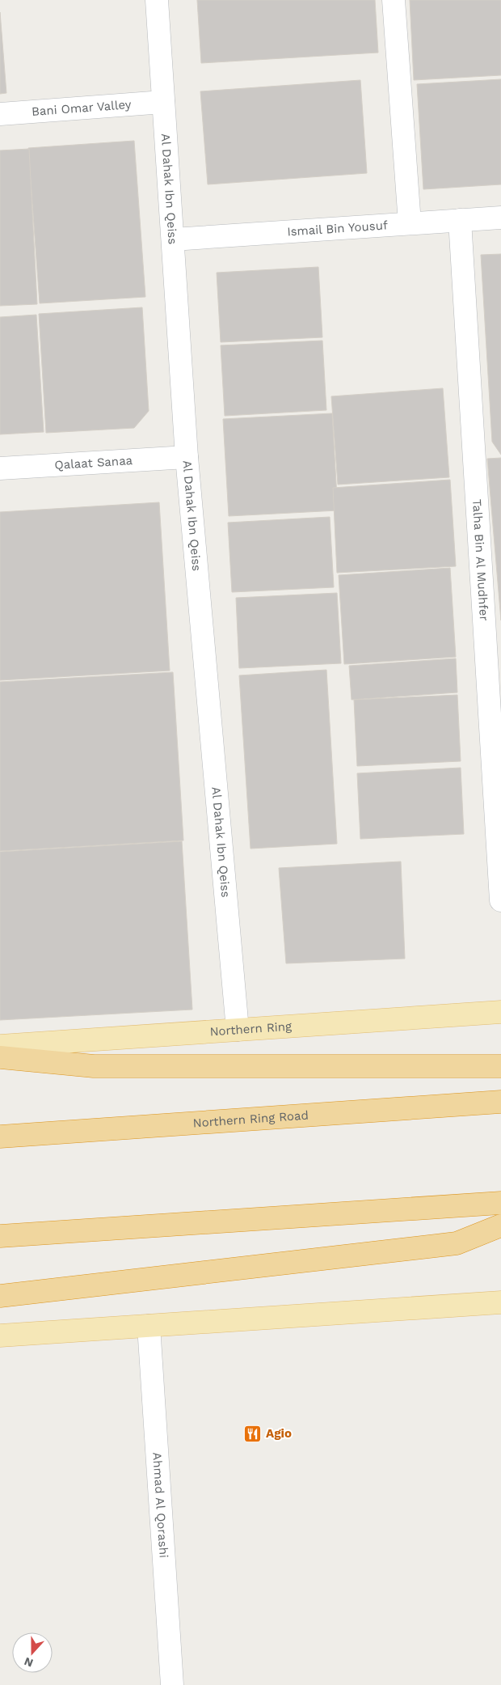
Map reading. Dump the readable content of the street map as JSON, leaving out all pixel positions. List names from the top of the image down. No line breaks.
{"streets":{"highway":["Northern Ring Road"],"main road":["Northern Ring"],"street":["Bani Omar Valley","Al Dahak Ibn Qeiss","Ismail Bin Yousuf","Qalaat Sanaa","Talha Bin Al Mudhfer","Ahmad Al Qorashi"]},"crossings":[["Bani Omar Valley","Al Dahak Ibn Qeiss"],["Al Dahak Ibn Qeiss","Ismail Bin Yousuf"],["Al Dahak Ibn Qeiss","Qalaat Sanaa"],["Al Dahak Ibn Qeiss","Northern Ring"],["Ismail Bin Yousuf","Talha Bin Al Mudhfer"]],"places":{"restaurant":["Agio"]},"north":"bottom"}
